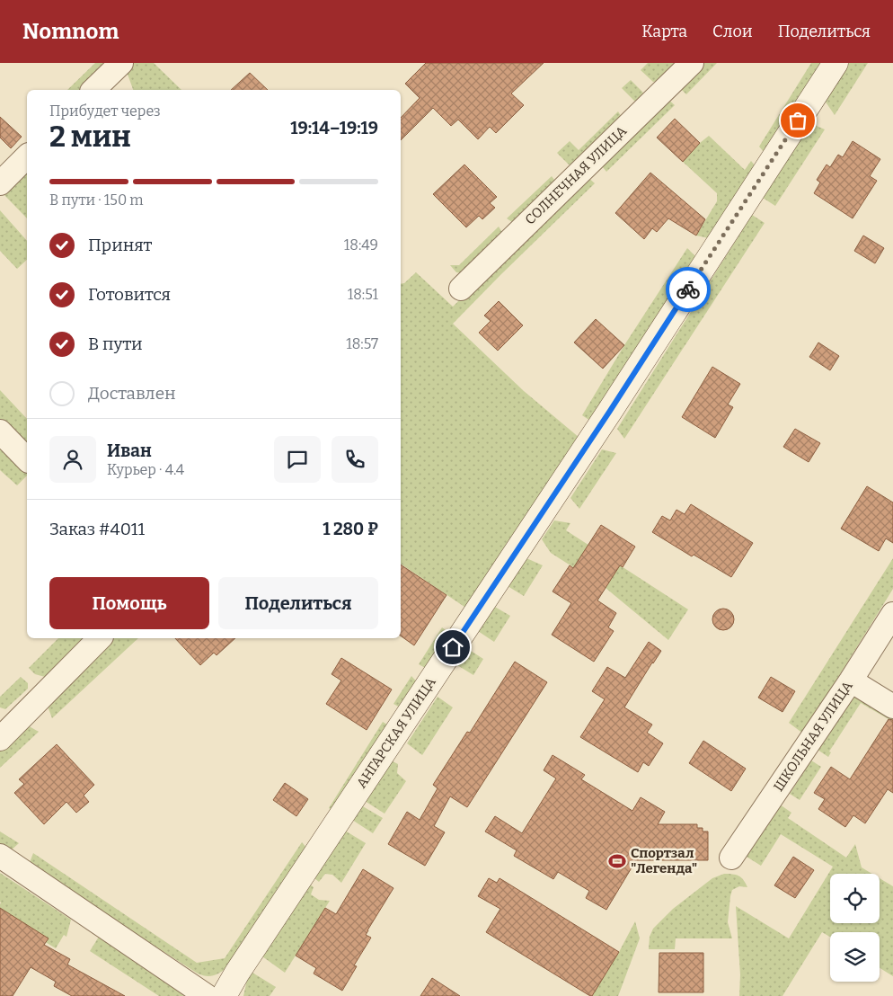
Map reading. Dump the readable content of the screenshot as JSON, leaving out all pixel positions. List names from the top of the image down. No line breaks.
{"streets":{"street":["СОЛНЕЧНАЯ УЛИЦА","АНГАРСКАЯ УЛИЦА","ШКОЛЬНАЯ УЛИЦА"]},"places":{"sports":["Спортзал \"Легенда\""]},"page":{"header":"Nomnom","nav":["Карта","Слои","Поделиться"],"heading":["2 мин","Прибудет через","19:14–19:19"],"panel":["Иван","Курьер · 4.4","Заказ #4011","1 280 ₽"],"bar":"В пути · 150 m","list":[["Принят","18:49"],["Готовится","18:51"],["В пути","18:57"],"Доставлен"],"buttons":["Помощь","Поделиться"]}}
